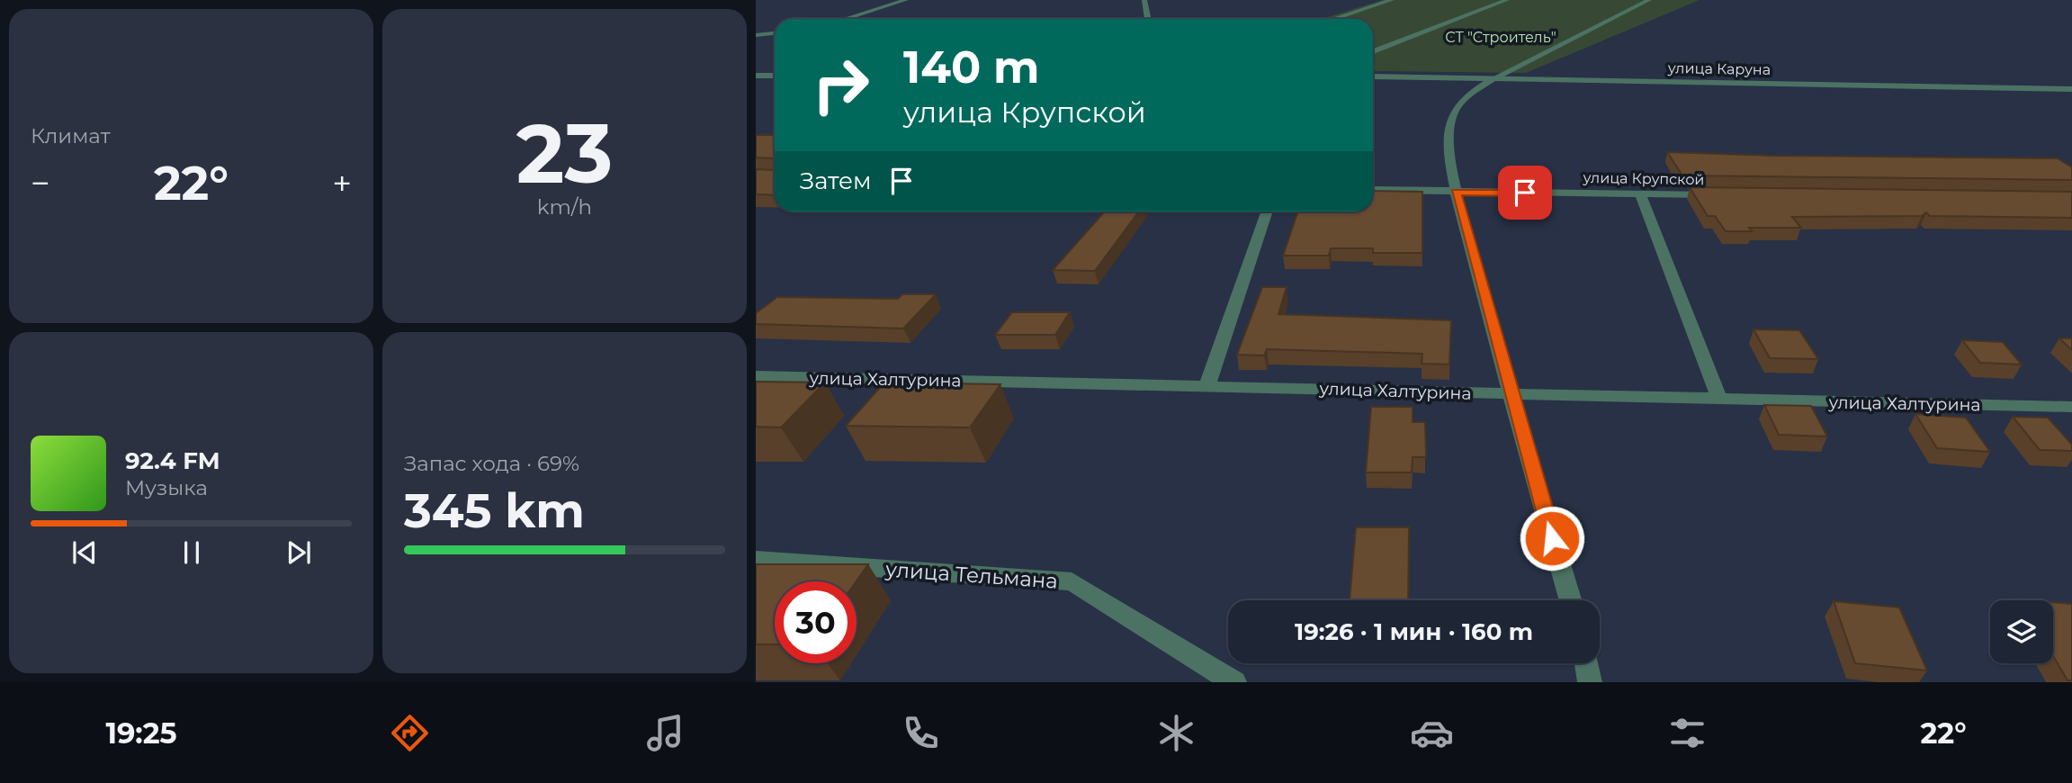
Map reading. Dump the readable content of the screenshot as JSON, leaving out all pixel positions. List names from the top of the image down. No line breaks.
{"streets":{"street":["улица Каруна","улица Крупской","улица Халтурина","улица Тельмана"]},"parks":["СТ \"Строитель\""],"page":{"tile":["Климат",["23","km/h"],["Запас хода · 69%","345 km"]],"turn":["140 m","улица Крупской"],"then":"Затем","heat":["−","22°","+"],"song":["92.4 FM","Музыка"],"limit":"30","trip":"19:26 · 1 мин · 160 m","tabs":["19:25","22°"]}}
